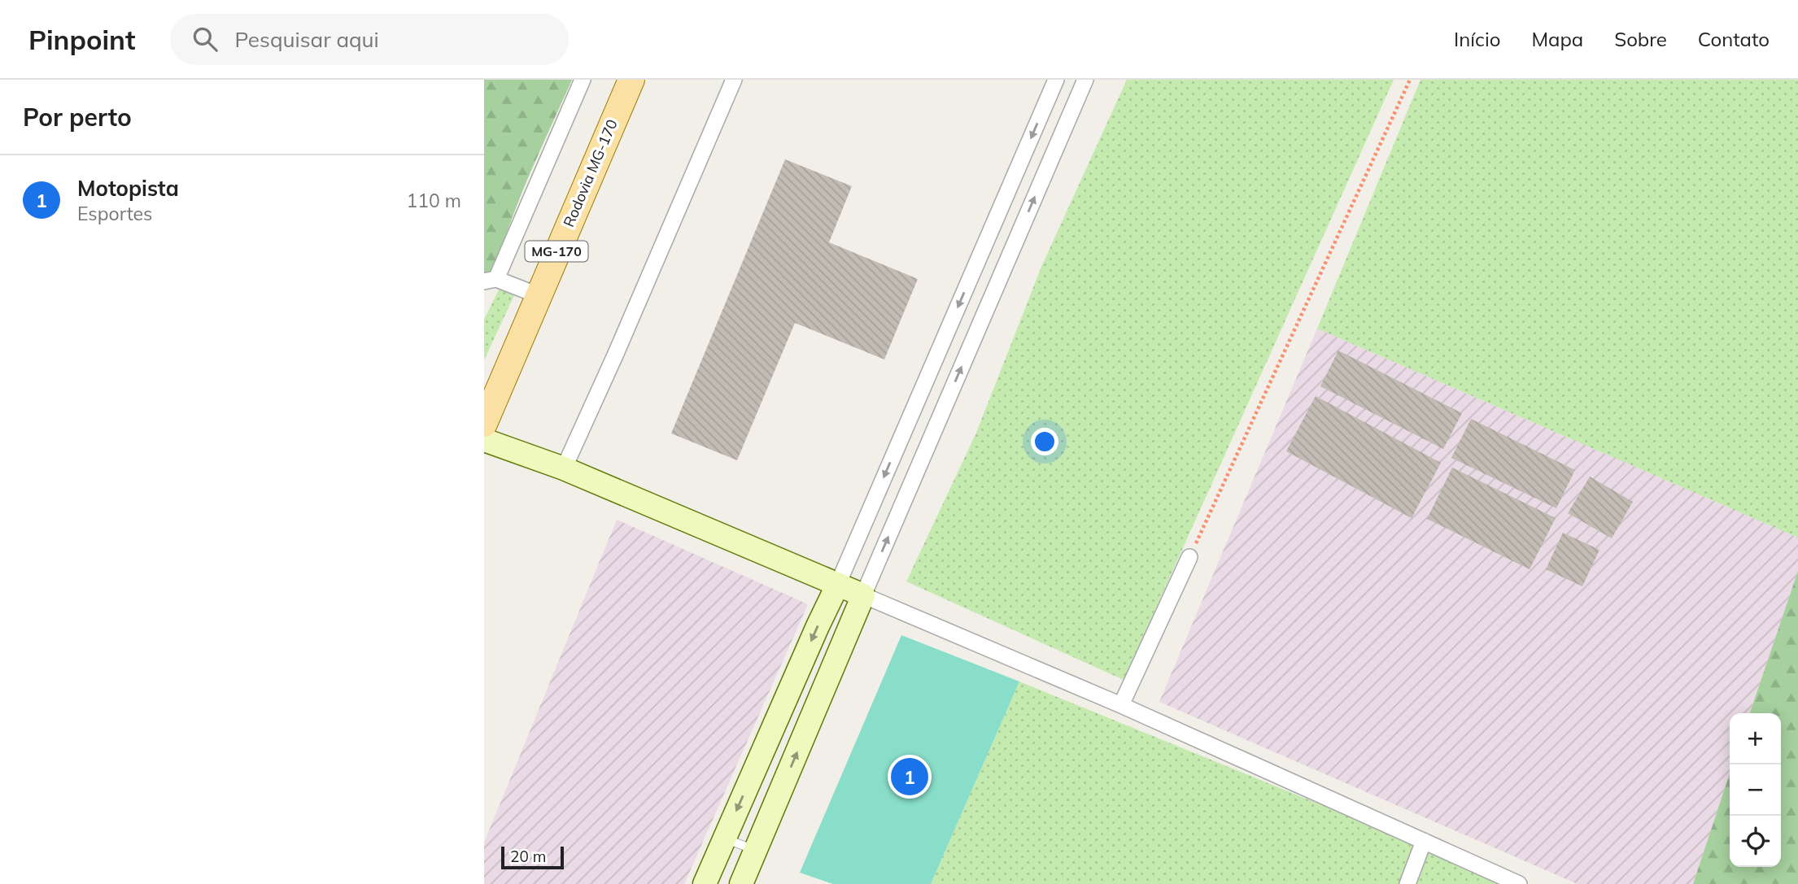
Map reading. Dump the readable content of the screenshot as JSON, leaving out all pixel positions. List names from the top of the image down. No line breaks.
{"streets":{"main road":["Rodovia MG-170","MG-170"]},"scale_bar":"20 m","page":{"header":"Pinpoint","search":"Pesquisar aqui","nav":["Início","Mapa","Sobre","Contato"],"heading":"Por perto","list":[{"mark":"1","name":"Motopista","note":"Esportes","value":"110 m"}],"map_buttons":["+","−"],"pins":"1","scale":"20 m"}}
